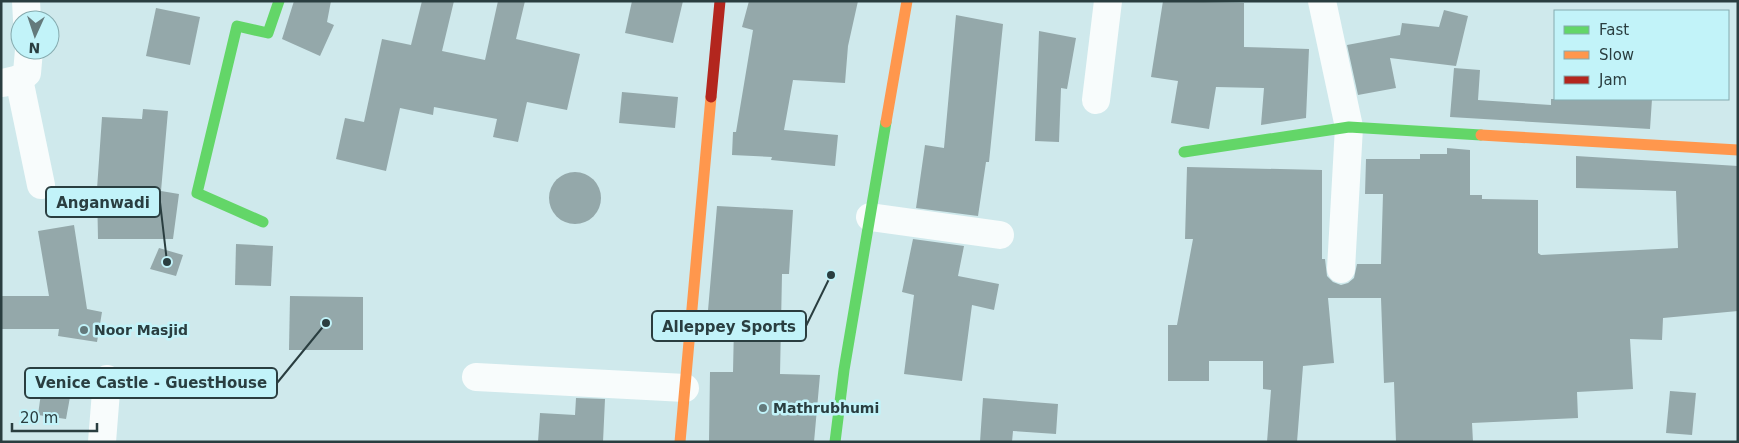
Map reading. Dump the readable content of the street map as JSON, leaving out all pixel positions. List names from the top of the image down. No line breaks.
{"places":["Anganwadi","Alleppey Sports","Venice Castle - GuestHouse","Noor Masjid","Mathrubhumi"],"legend":["Fast","Slow","Jam"],"scale_bar":"20 m","north":"bottom"}
